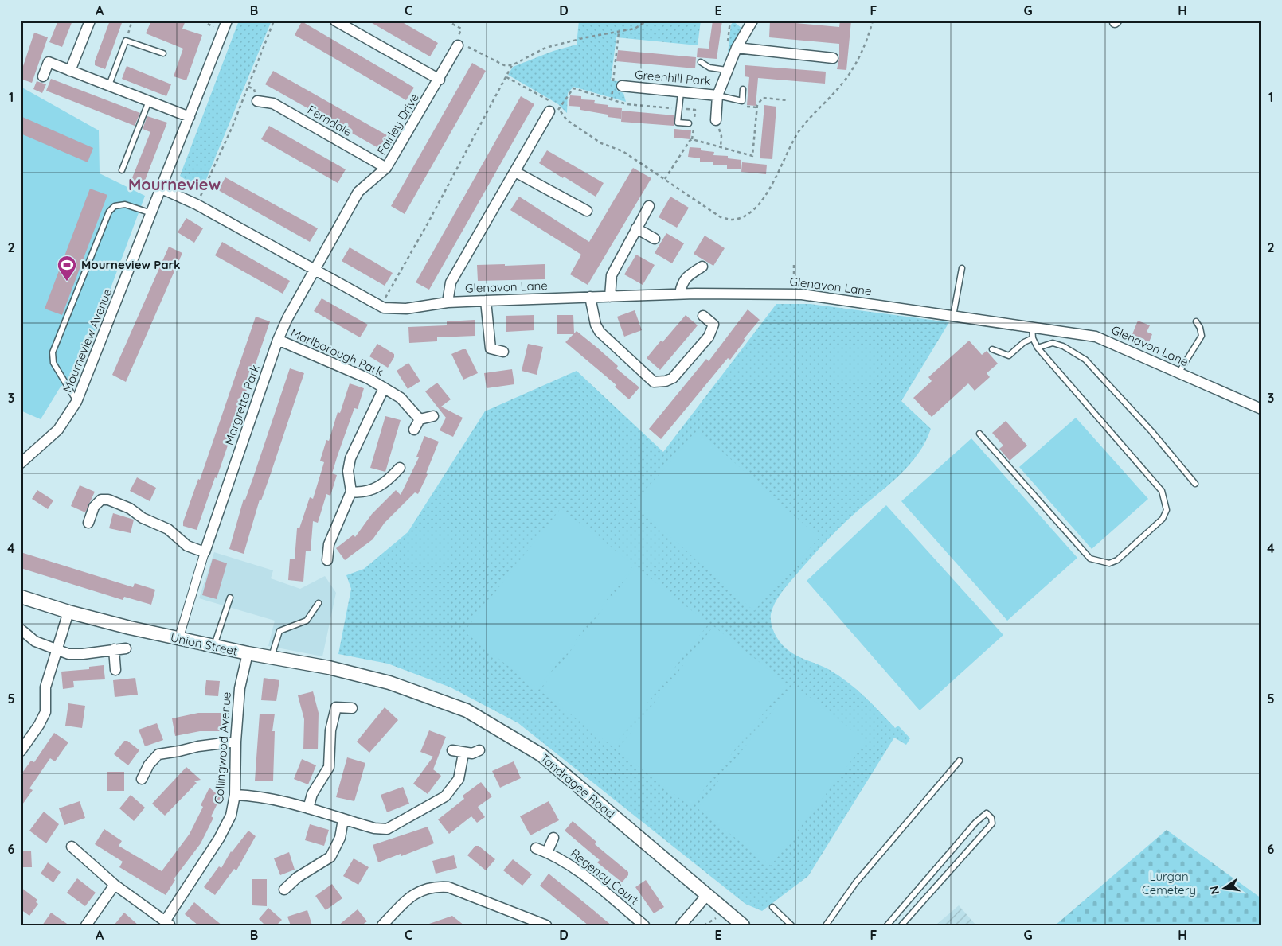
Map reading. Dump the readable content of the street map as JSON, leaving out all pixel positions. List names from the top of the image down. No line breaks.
{"streets":{"street":["Greenhill Park","Ferndale","Fairley Drive","Glenavon Lane","Mourneview Avenue","Marlborough Park","Margretta Park","Union Street","Collingwood Avenue","Tandragee Road","Regency Court"]},"crossings":[["Ferndale","Fairley Drive"],["Fairley Drive","Margretta Park"],["Marlborough Park","Margretta Park"],["Margretta Park","Union Street"],["Union Street","Collingwood Avenue"],["Union Street","Tandragee Road"]],"districts":["Mourneview"],"parks":["Lurgan Cemetery"],"places":{"sports":["Mourneview Park"]},"north":"left","grid":{"columns":["A","B","C","D","E","F","G","H"],"rows":["1","2","3","4","5","6"]}}
